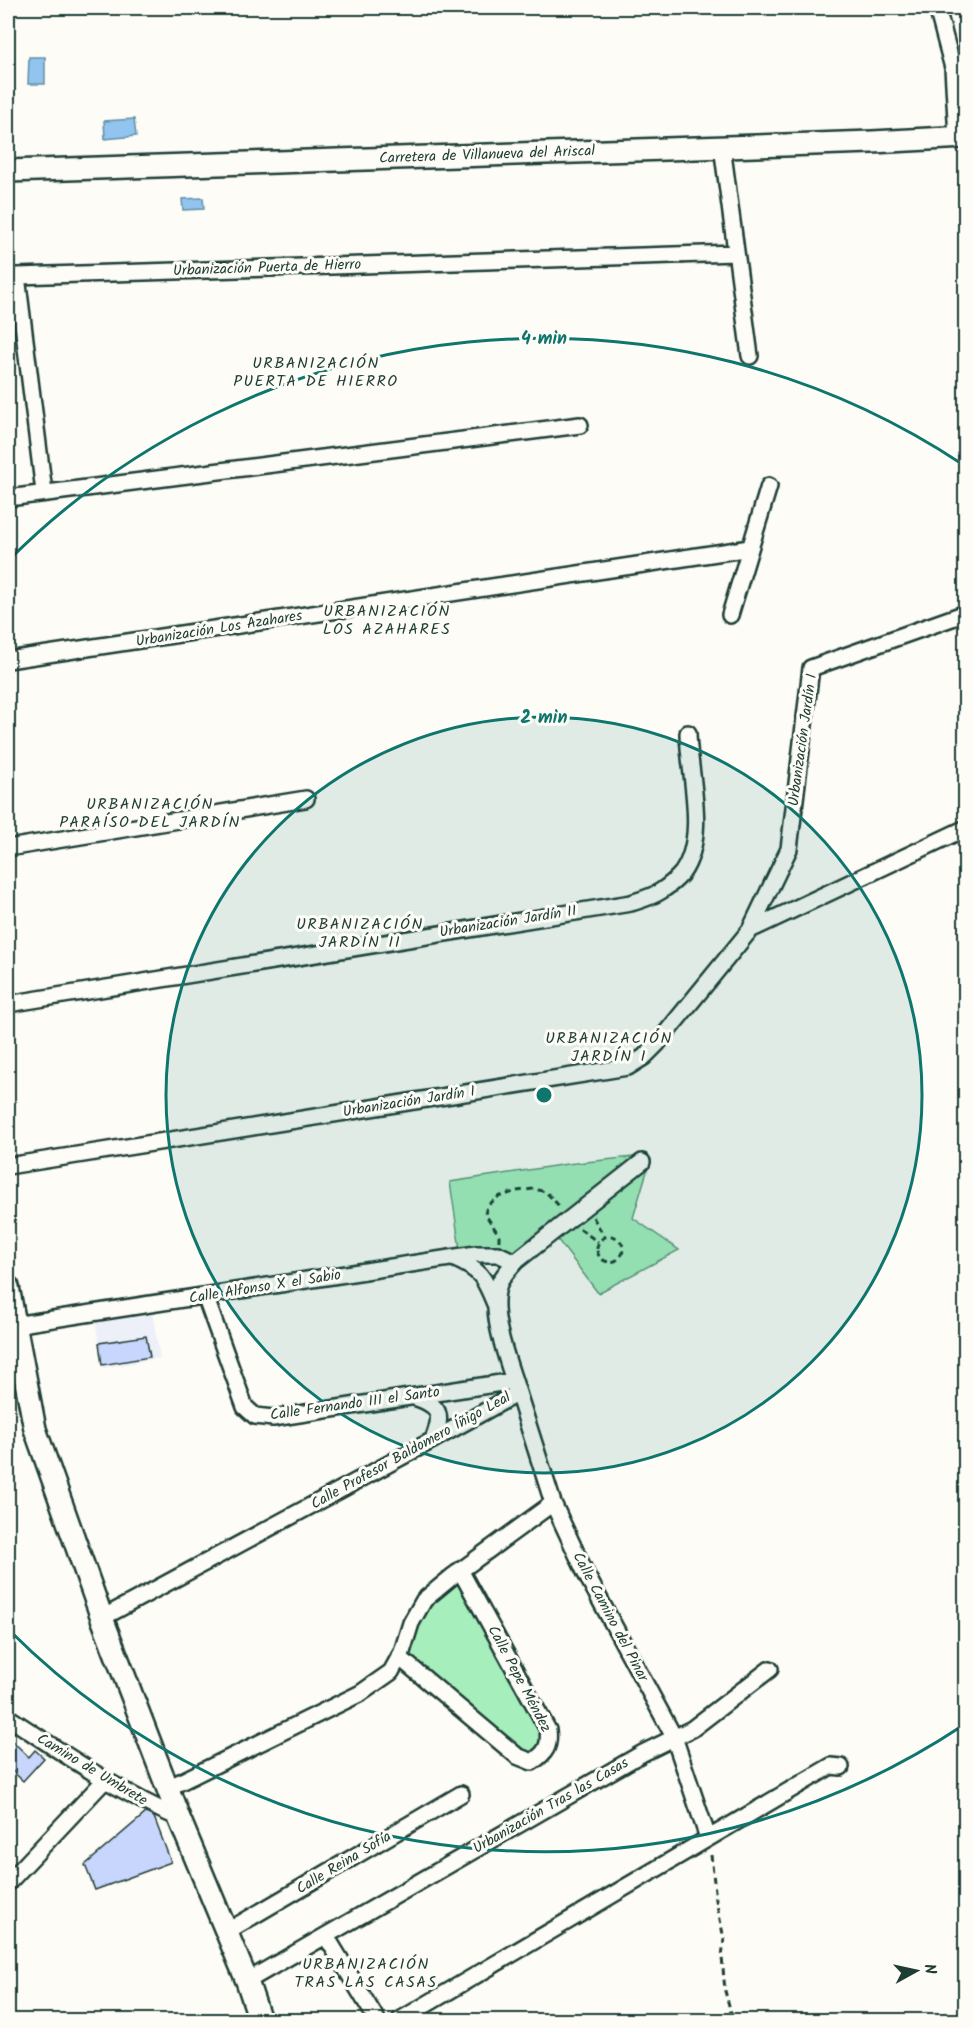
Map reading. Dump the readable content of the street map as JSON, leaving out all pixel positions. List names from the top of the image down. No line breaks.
{"streets":{"main road":["Carretera de Villanueva del Ariscal"],"street":["Urbanización Puerta de Hierro","Urbanización Los Azahares","Urbanización Jardín I","Urbanización Jardín II","Calle Alfonso X el Sabio","Calle Fernando III el Santo","Calle Profesor Baldomero Íñigo Leal","Calle Camino del Pinar","Calle Pepe Méndez","Camino de Umbrete","Urbanización Tras las Casas","Calle Reina Sofía"]},"crossings":[["Calle Alfonso X el Sabio","Calle Fernando III el Santo"],["Calle Alfonso X el Sabio","Calle Profesor Baldomero Íñigo Leal"],["Calle Fernando III el Santo","Calle Profesor Baldomero Íñigo Leal"],["Calle Fernando III el Santo","Calle Camino del Pinar"],["Calle Profesor Baldomero Íñigo Leal","Calle Camino del Pinar"],["Calle Camino del Pinar","Urbanización Tras las Casas"]],"districts":["URBANIZACIÓN PUERTA DE HIERRO","URBANIZACIÓN LOS AZAHARES","URBANIZACIÓN PARAÍSO DEL JARDÍN","URBANIZACIÓN JARDÍN II","URBANIZACIÓN JARDÍN I","URBANIZACIÓN TRAS LAS CASAS"],"north":"right","rings":["4 min","2 min"]}
